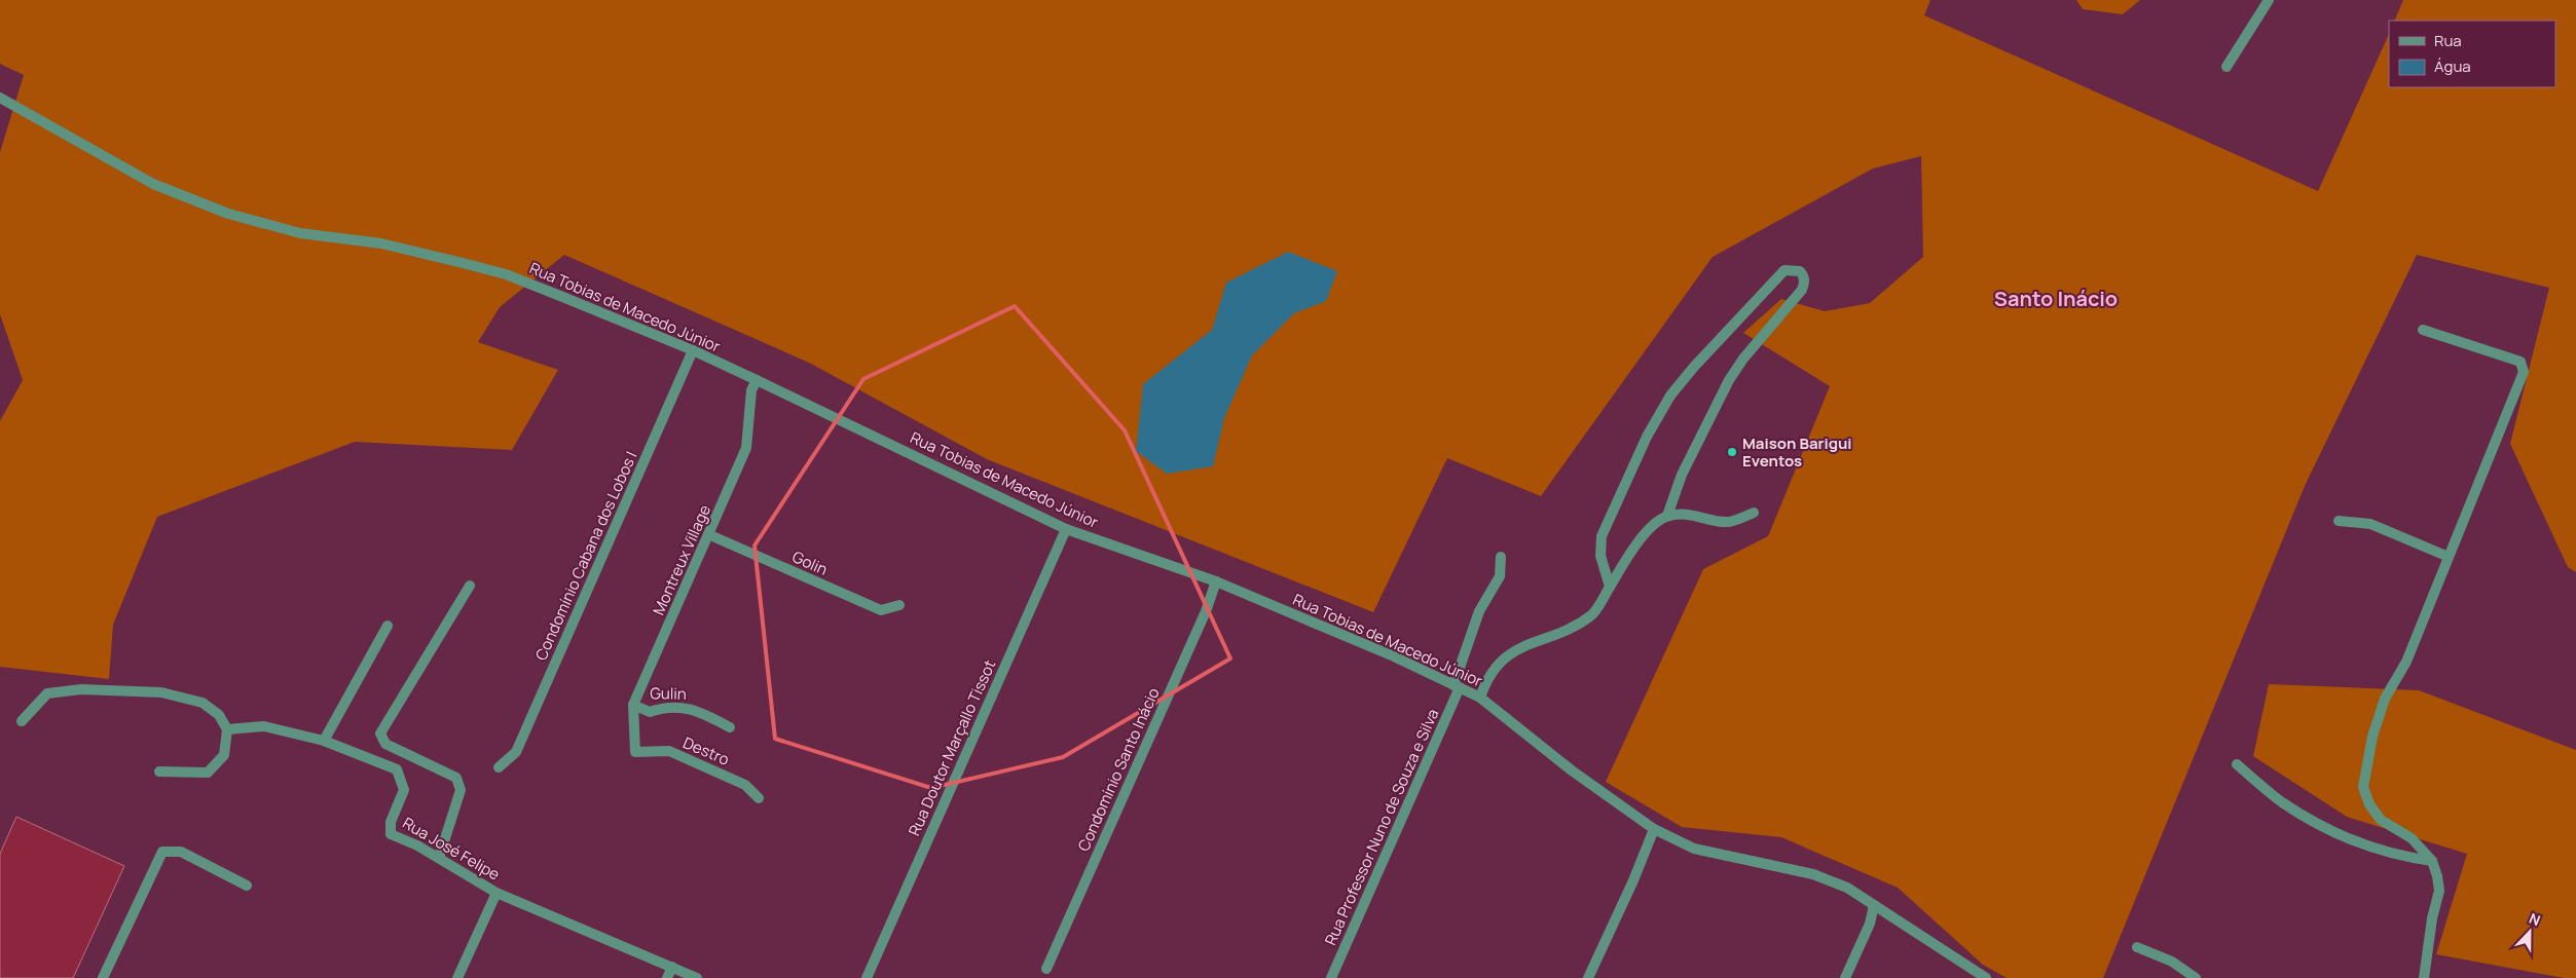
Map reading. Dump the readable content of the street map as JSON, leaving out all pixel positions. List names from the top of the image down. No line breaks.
{"streets":{"street":["Rua Tobias de Macedo Júnior","Condomínio Cabana dos Lobos I","Montreux Village","Golin","Gulin","Rua Doutor Marçallo Tissot","Destro","Condomínio Santo Inácio","Rua Professor Nuno de Souza e Silva","Rua José Felipe"]},"crossings":[["Rua Tobias de Macedo Júnior","Condomínio Cabana dos Lobos I"],["Rua Tobias de Macedo Júnior","Montreux Village"],["Rua Tobias de Macedo Júnior","Rua Doutor Marçallo Tissot"],["Rua Tobias de Macedo Júnior","Condomínio Santo Inácio"],["Rua Tobias de Macedo Júnior","Rua Professor Nuno de Souza e Silva"],["Montreux Village","Golin"],["Montreux Village","Gulin"],["Montreux Village","Destro"]],"districts":["Santo Inácio"],"places":["Maison Barigui Eventos"],"legend":["Rua","Água"],"north":"top"}
